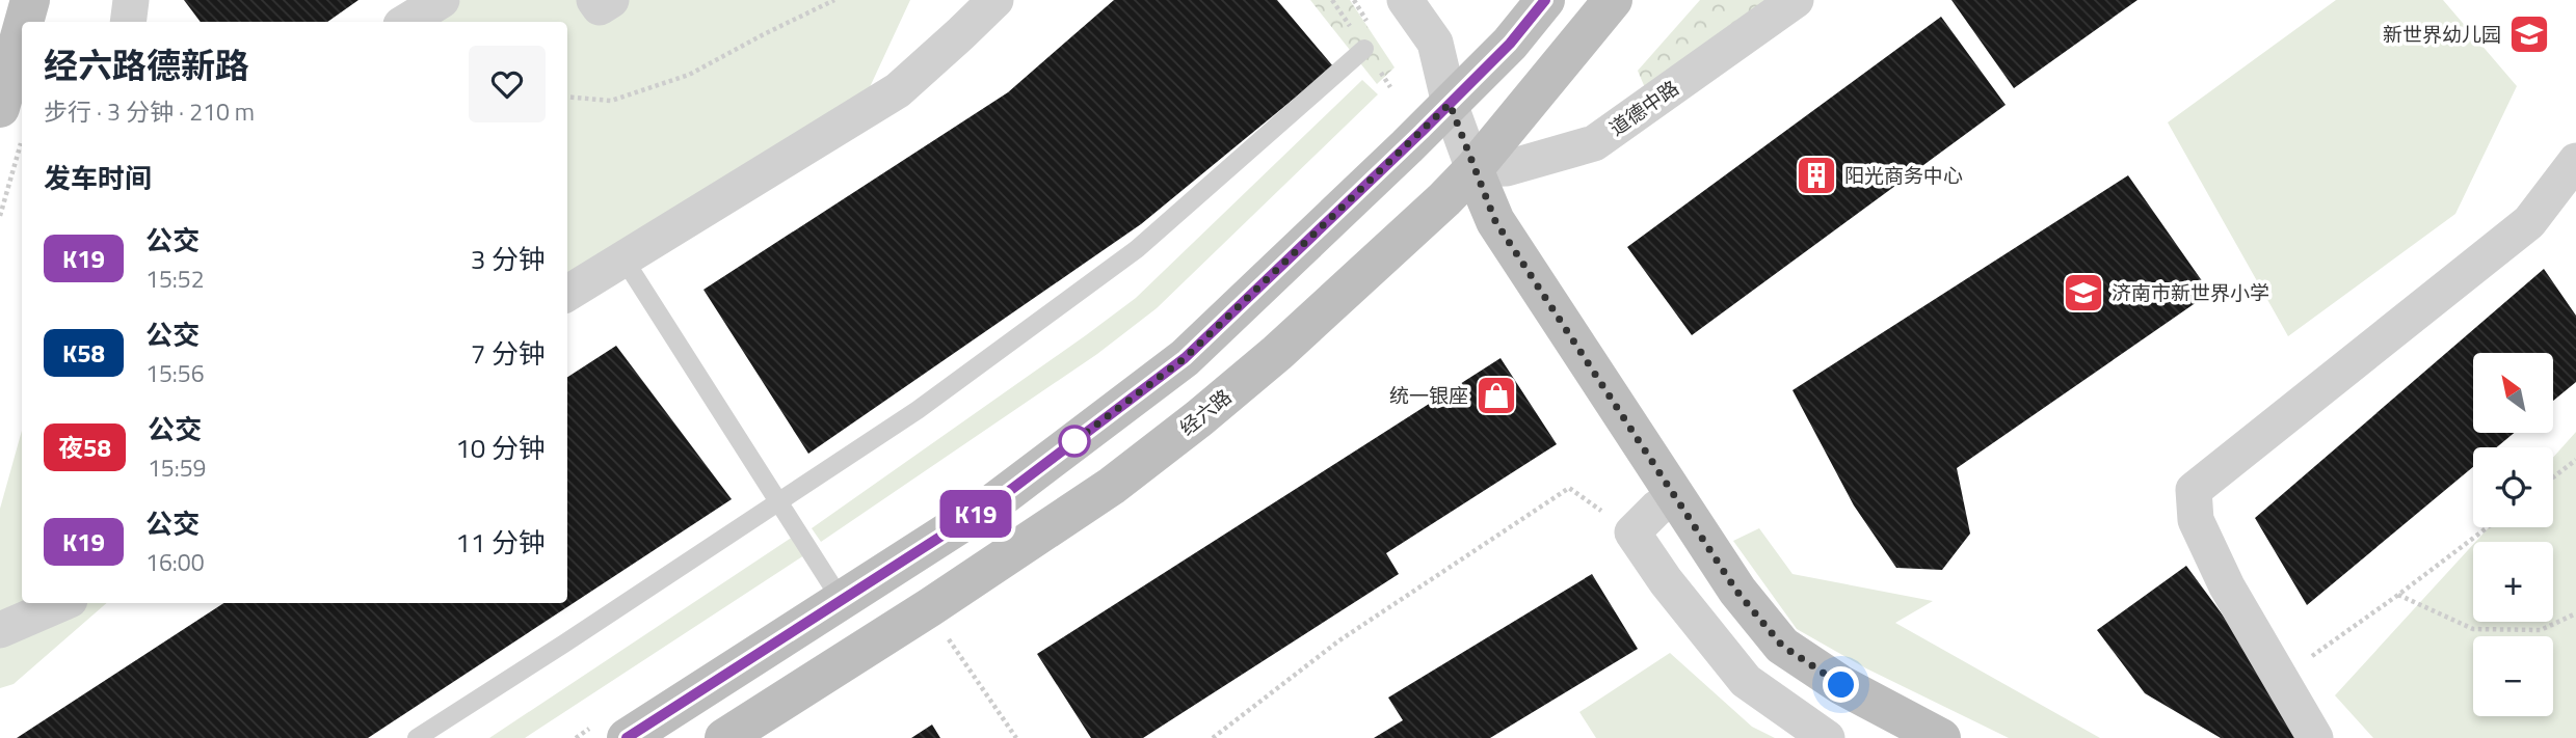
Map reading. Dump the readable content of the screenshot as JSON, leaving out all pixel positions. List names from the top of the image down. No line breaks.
{"streets":{"main road":["经六路"],"street":["道德中路"]},"crossings":[["道德中路","经六路"]],"places":{"school or university":["新世界幼儿园","济南市新世界小学"],"building":["阳光商务中心"],"shop":["统一银座"]},"lines":["bus line K19"],"north":"top left","page":{"on_map":"K19","heading":[["经六路德新路","步行 · 3 分钟 · 210 m"],"发车时间"],"list":[{"mark":"K19","name":"公交","note":"15:52","value":"3 分钟"},{"mark":"K58","name":"公交","note":"15:56","value":"7 分钟"},{"mark":"夜58","name":"公交","note":"15:59","value":"10 分钟"},{"mark":"K19","name":"公交","note":"16:00","value":"11 分钟"}],"map_buttons":["+","−"]}}
